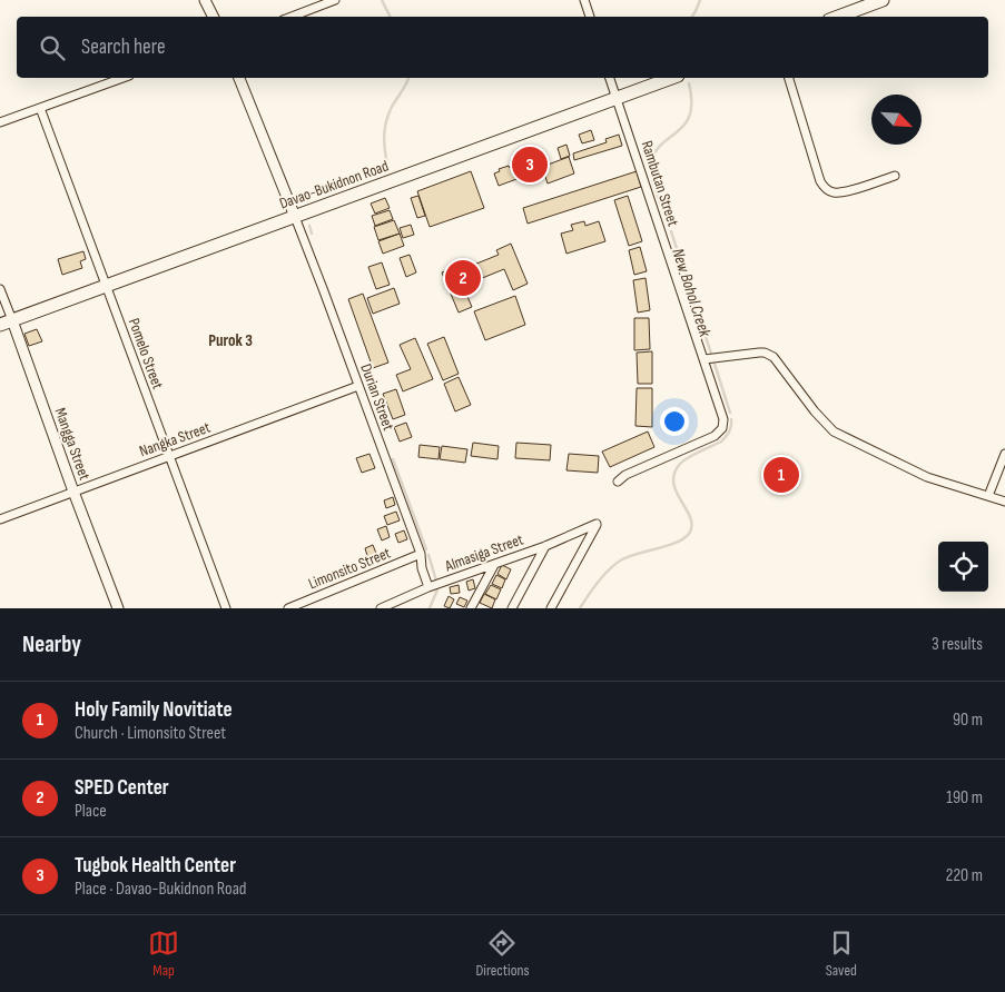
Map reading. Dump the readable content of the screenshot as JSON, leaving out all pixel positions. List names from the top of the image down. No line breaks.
{"streets":{"highway":["Davao-Bukidnon Road"],"street":["Rambutan Street","Pomelo Street","Durian Street","Nangka Street","Mangga Street","Almasiga Street","Limonsito Street"]},"crossings":[["Rambutan Street","Davao-Bukidnon Road"],["Davao-Bukidnon Road","Pomelo Street"],["Davao-Bukidnon Road","Durian Street"],["Davao-Bukidnon Road","Mangga Street"],["Pomelo Street","Nangka Street"],["Durian Street","Nangka Street"],["Durian Street","Almasiga Street"],["Durian Street","Limonsito Street"],["Nangka Street","Mangga Street"]],"districts":["Purok 3"],"water":["New Bohol Creek"],"north":"bottom right","page":{"search":"Search here","pins":["3","2","1"],"heading":["Nearby","3 results"],"list":[{"mark":"1","name":"Holy Family Novitiate","note":"Church · Limonsito Street","value":"90 m"},{"mark":"2","name":"SPED Center","note":"Place","value":"190 m"},{"mark":"3","name":"Tugbok Health Center","note":"Place · Davao-Bukidnon Road","value":"220 m"}],"nav":["Map","Directions","Saved"]}}
